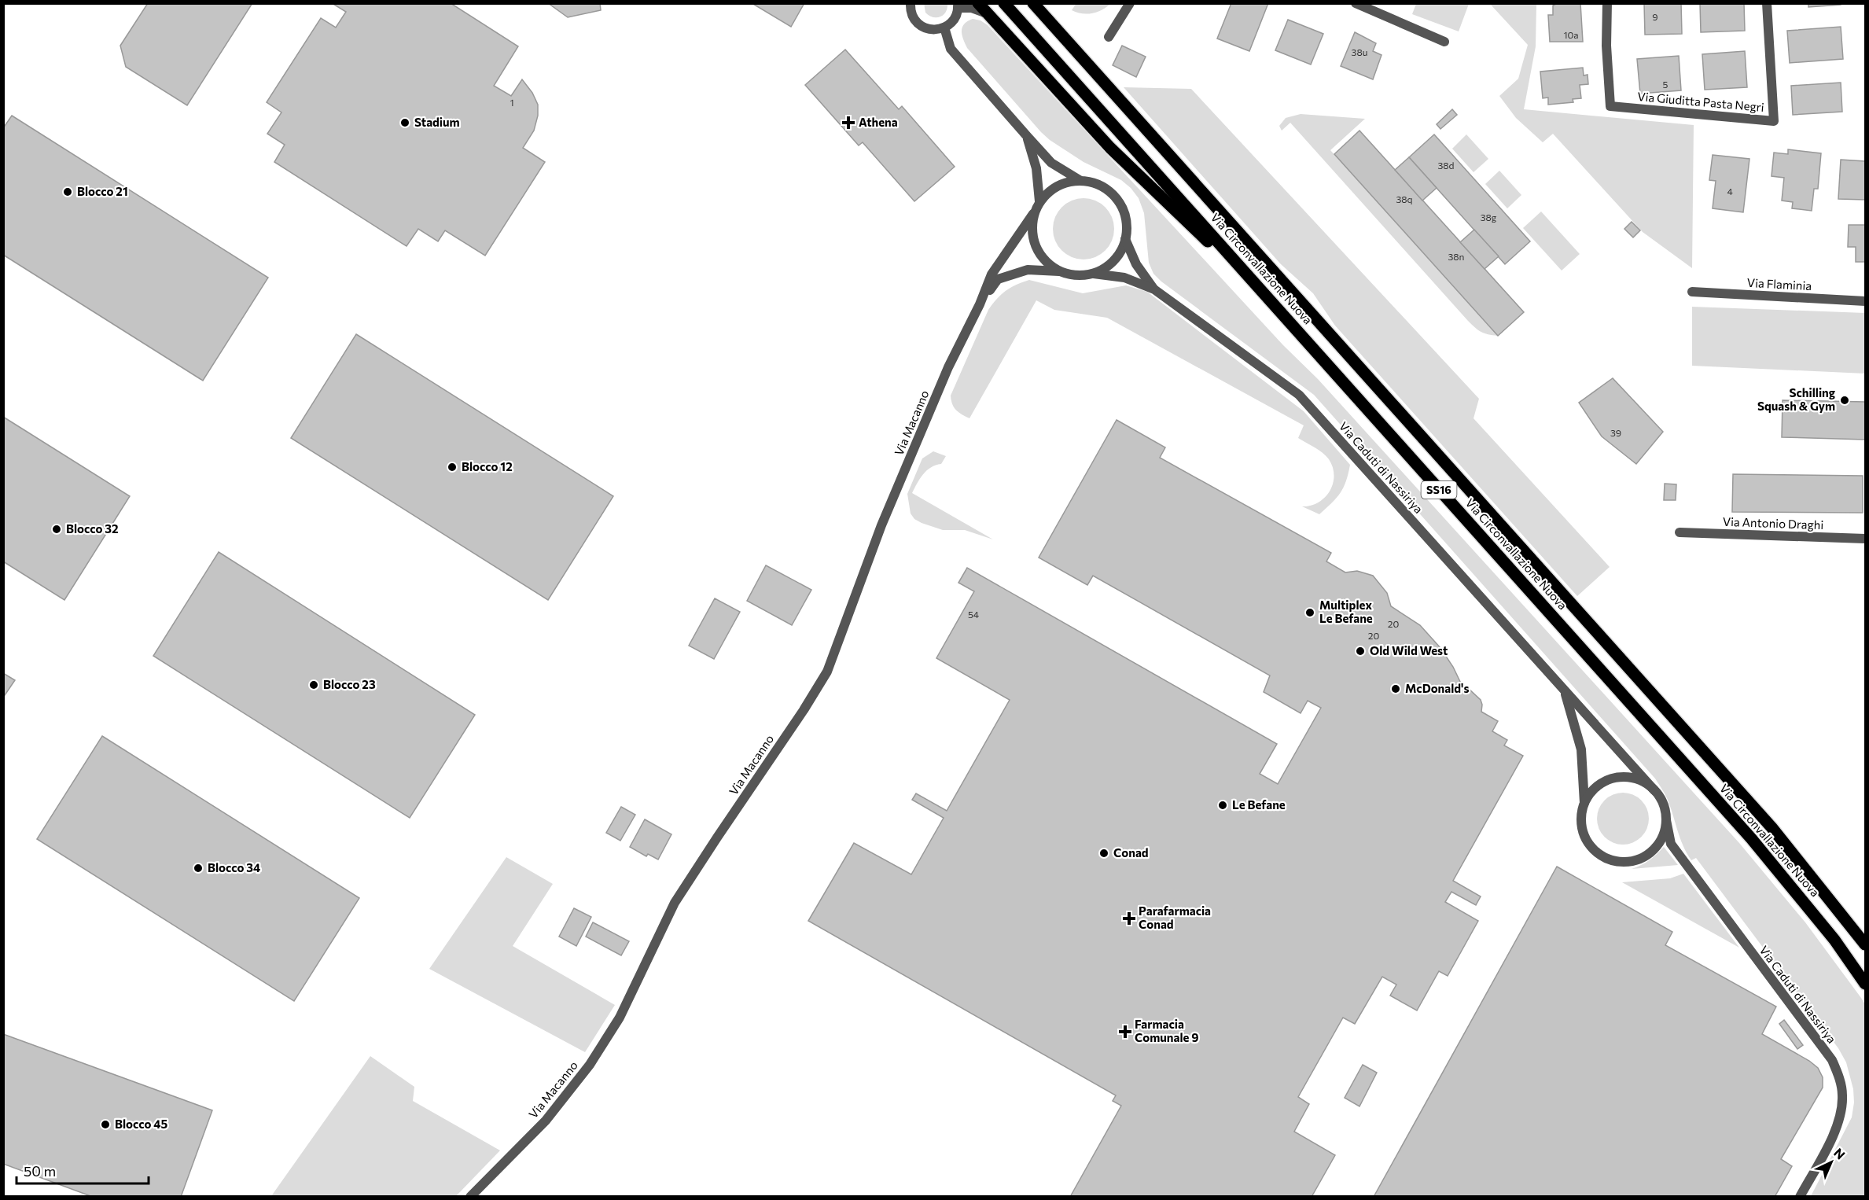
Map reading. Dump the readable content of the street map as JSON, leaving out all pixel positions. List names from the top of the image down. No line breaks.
{"streets":{"main road":["Via Circonvallazione Nuova","SS16"],"street":["Via Giuditta Pasta Negri","Via Flaminia","Via Macanno","Via Caduti di Nassiriya","Via Antonio Draghi"]},"crossings":[["Via Macanno","Via Caduti di Nassiriya"]],"places":{"other":["Stadium","Blocco 21","Schilling Squash & Gym","Blocco 12","Blocco 32","Multiplex Le Befane","Old Wild West","Blocco 23","McDonald's","Le Befane","Conad","Blocco 34","Blocco 45"],"health":["Athena","Parafarmacia Conad","Farmacia Comunale 9"]},"house_numbers":["9","10a","38u","5","1","38d","4","38q","38g","38n","39","54","20","20"],"scale_bar":"50 m","north":"top right"}
